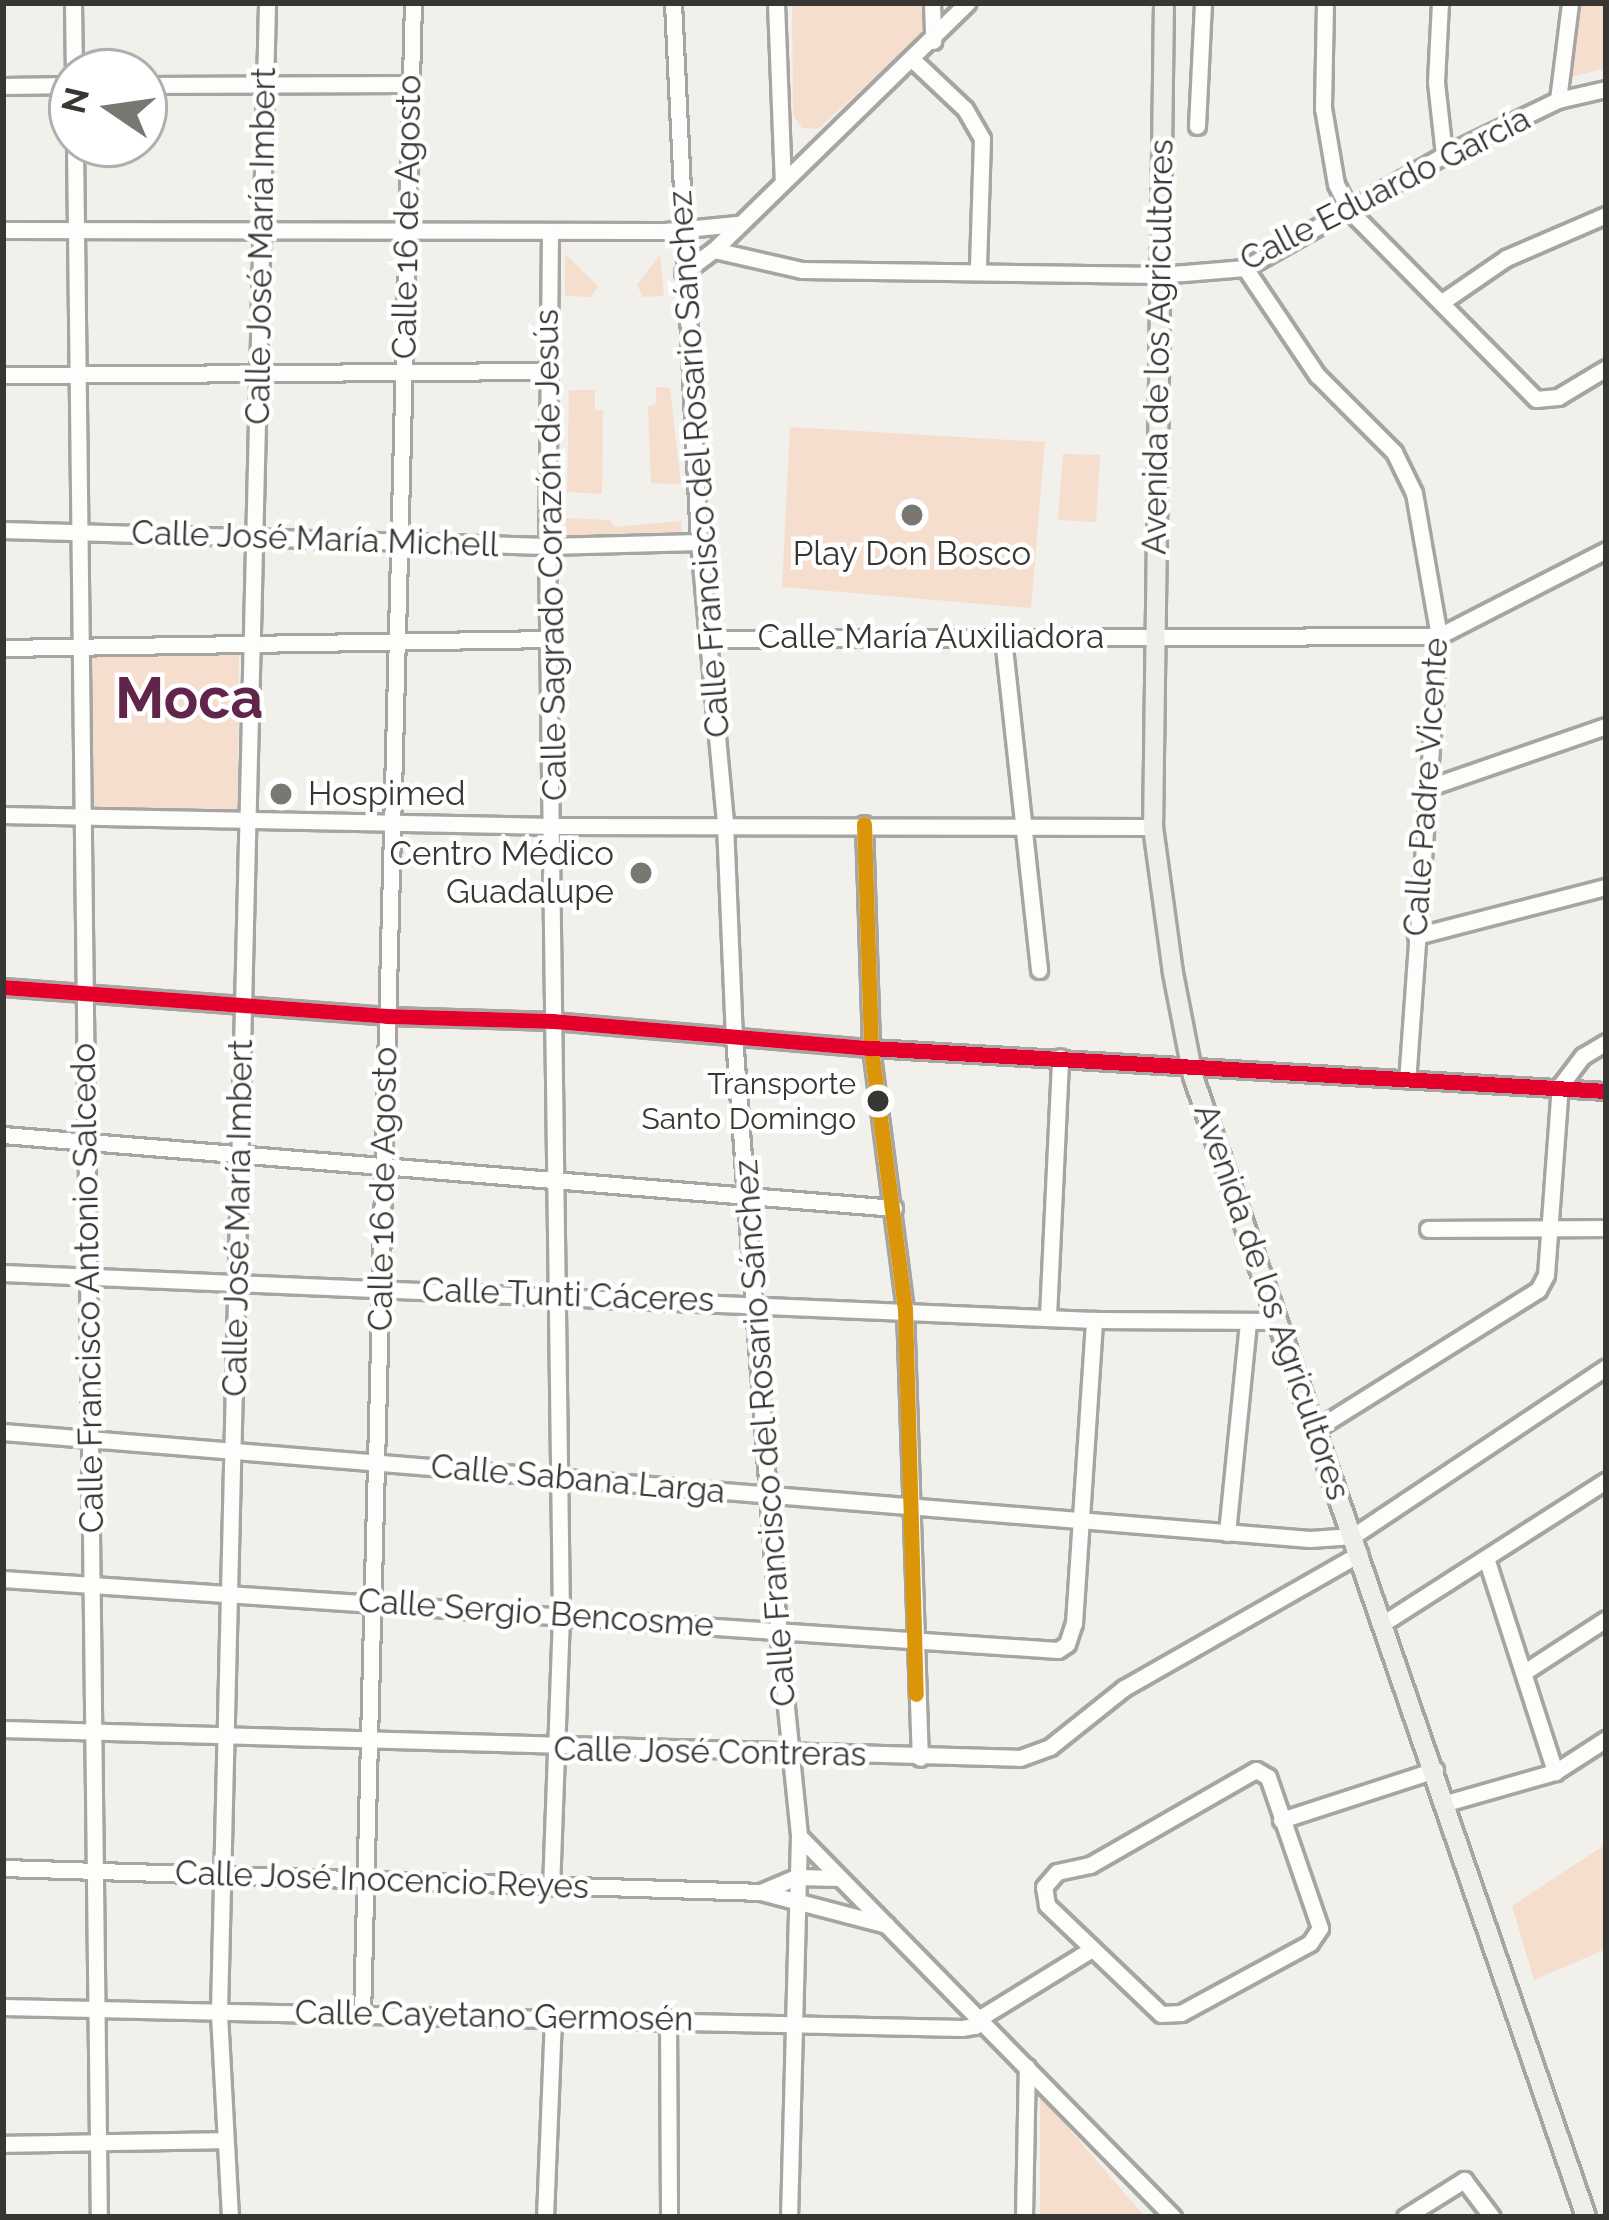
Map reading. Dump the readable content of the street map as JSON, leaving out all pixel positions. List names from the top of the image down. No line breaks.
{"streets":{"main road":["Avenida de los Agricultores"],"street":["Calle Eduardo García","Calle 16 de Agosto","Calle José María Imbert","Calle Francisco del Rosario Sánchez","Calle José María Michell","Calle Sagrado Corazón de Jesús","Calle María Auxiliadora","Calle Padre Vicente","Calle Francisco Antonio Salcedo","Calle Tunti Cáceres","Calle Sabana Larga","Calle Sergio Bencosme","Calle José Contreras","Calle José Inocencio Reyes","Calle Cayetano Germosén"]},"crossings":[["Calle Eduardo García","Avenida de los Agricultores"],["Calle Eduardo García","Calle Padre Vicente"],["Calle 16 de Agosto","Calle José María Michell"],["Calle 16 de Agosto","Calle Tunti Cáceres"],["Calle 16 de Agosto","Calle Sabana Larga"],["Calle 16 de Agosto","Calle Sergio Bencosme"],["Calle 16 de Agosto","Calle José Contreras"],["Calle 16 de Agosto","Calle José Inocencio Reyes"],["Calle 16 de Agosto","Calle Cayetano Germosén"],["Calle José María Imbert","Calle José María Michell"],["Calle José María Imbert","Calle Tunti Cáceres"],["Calle José María Imbert","Calle Sabana Larga"],["Calle José María Imbert","Calle Sergio Bencosme"],["Calle José María Imbert","Calle José Contreras"],["Calle José María Imbert","Calle José Inocencio Reyes"],["Calle José María Imbert","Calle Cayetano Germosén"],["Avenida de los Agricultores","Calle María Auxiliadora"],["Avenida de los Agricultores","Calle Tunti Cáceres"],["Avenida de los Agricultores","Calle Sabana Larga"],["Avenida de los Agricultores","Calle José Contreras"],["Calle Francisco del Rosario Sánchez","Calle José María Michell"],["Calle Francisco del Rosario Sánchez","Calle María Auxiliadora"],["Calle Francisco del Rosario Sánchez","Calle Tunti Cáceres"],["Calle Francisco del Rosario Sánchez","Calle Sabana Larga"],["Calle Francisco del Rosario Sánchez","Calle Sergio Bencosme"],["Calle Francisco del Rosario Sánchez","Calle José Contreras"],["Calle Francisco del Rosario Sánchez","Calle José Inocencio Reyes"],["Calle Francisco del Rosario Sánchez","Calle Cayetano Germosén"],["Calle José María Michell","Calle Sagrado Corazón de Jesús"],["Calle José María Michell","Calle Francisco Antonio Salcedo"],["Calle Sagrado Corazón de Jesús","Calle Tunti Cáceres"],["Calle Sagrado Corazón de Jesús","Calle Sabana Larga"],["Calle Sagrado Corazón de Jesús","Calle Sergio Bencosme"],["Calle Sagrado Corazón de Jesús","Calle José Contreras"],["Calle Sagrado Corazón de Jesús","Calle José Inocencio Reyes"],["Calle María Auxiliadora","Calle Padre Vicente"],["Calle Francisco Antonio Salcedo","Calle Tunti Cáceres"],["Calle Francisco Antonio Salcedo","Calle Sabana Larga"],["Calle Francisco Antonio Salcedo","Calle Sergio Bencosme"],["Calle Francisco Antonio Salcedo","Calle José Contreras"],["Calle Francisco Antonio Salcedo","Calle José Inocencio Reyes"],["Calle Francisco Antonio Salcedo","Calle Cayetano Germosén"],["Calle Sabana Larga","Calle Sergio Bencosme"],["Calle Sabana Larga","Calle José Contreras"]],"districts":["Moca"],"places":["Play Don Bosco","Hospimed","Centro Médico Guadalupe","Transporte Santo Domingo"],"north":"left"}
